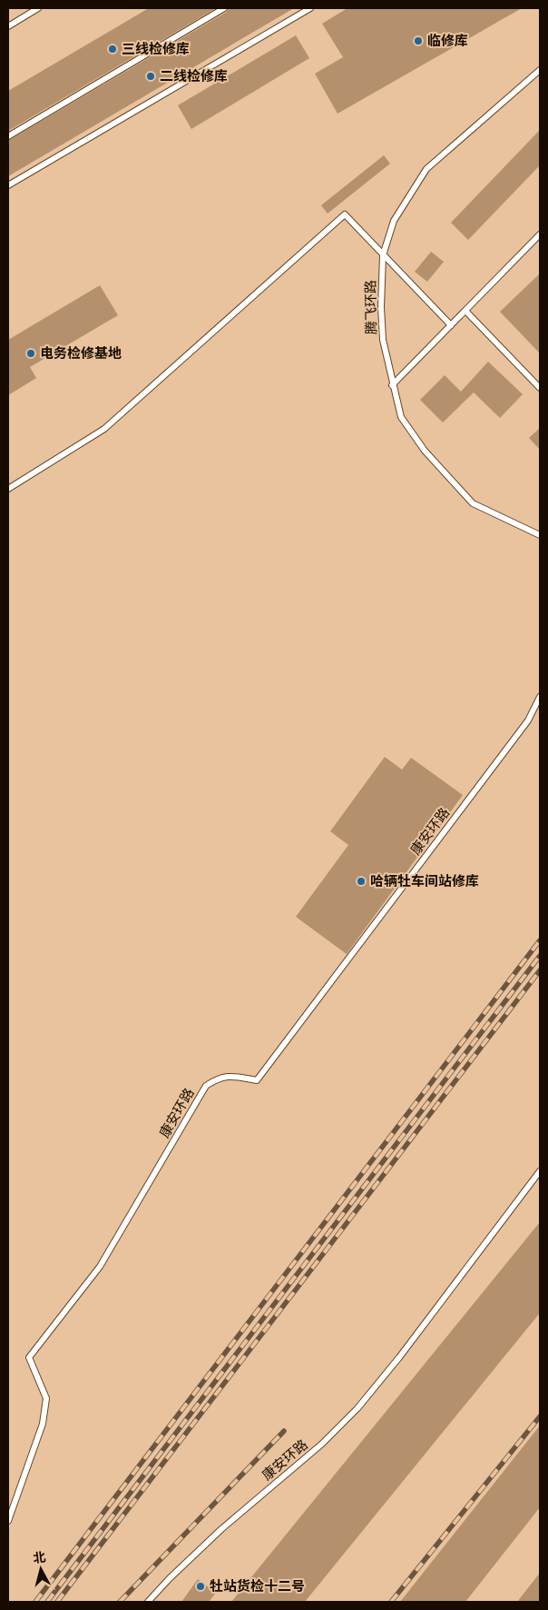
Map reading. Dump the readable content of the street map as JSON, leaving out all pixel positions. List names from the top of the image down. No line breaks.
{"streets":{"lane":["腾飞环路","康安环路"]},"places":["临修库","三线检修库","二线检修库","电务检修基地","哈辆牡车间站修库","牡站货检十二号"],"north":"top"}
